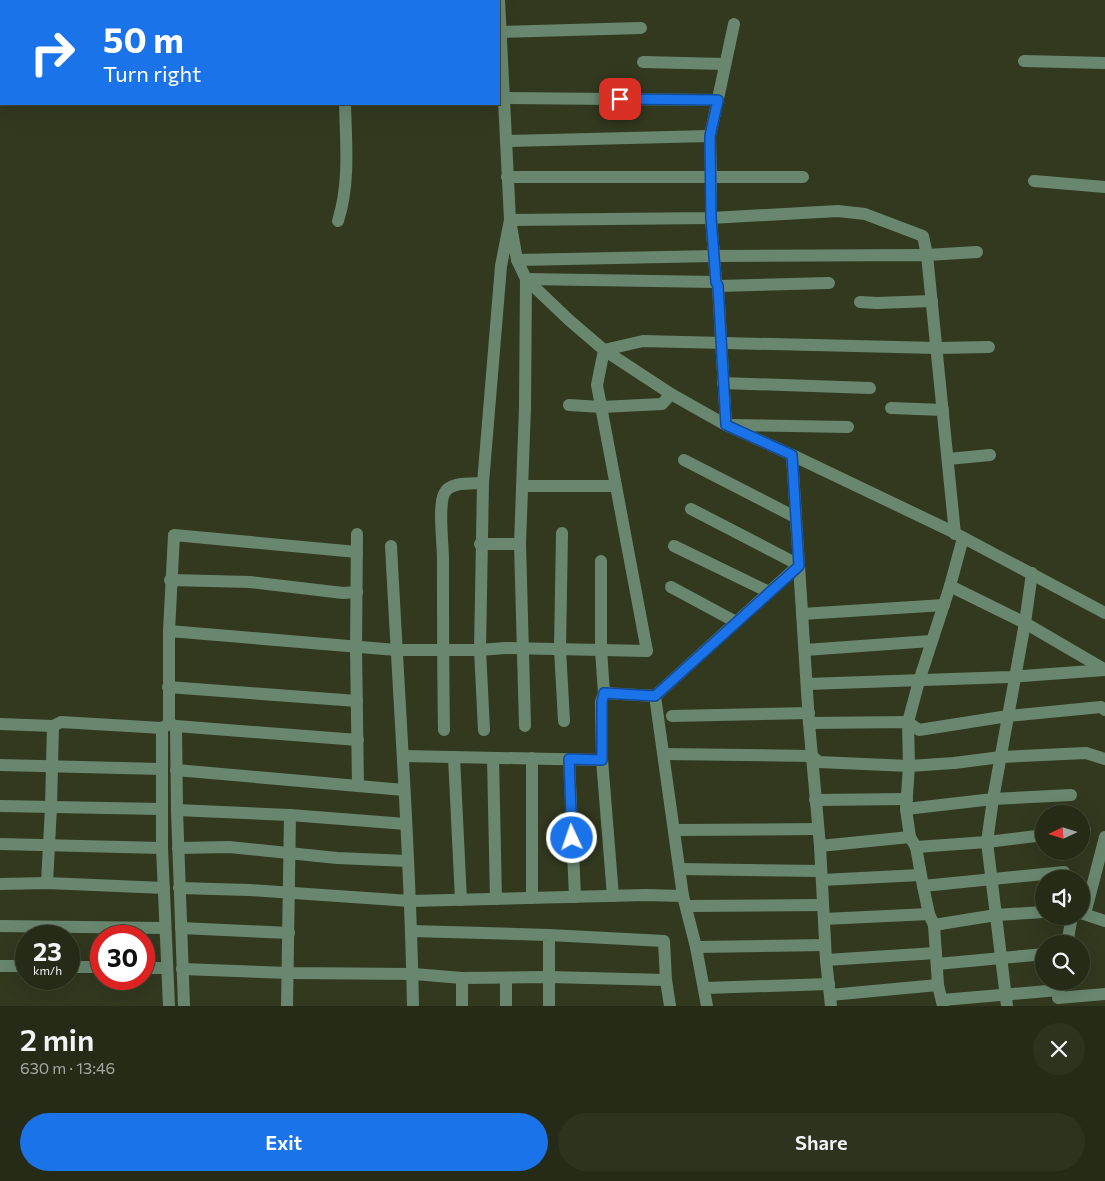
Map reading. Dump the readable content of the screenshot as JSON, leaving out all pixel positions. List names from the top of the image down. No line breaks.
{"north":"left","page":{"turn":["50 m","Turn right"],"speed":"23 km/h","limit":"30","heading":["2 min","630 m · 13:46"],"buttons":["Exit","Share"]}}
